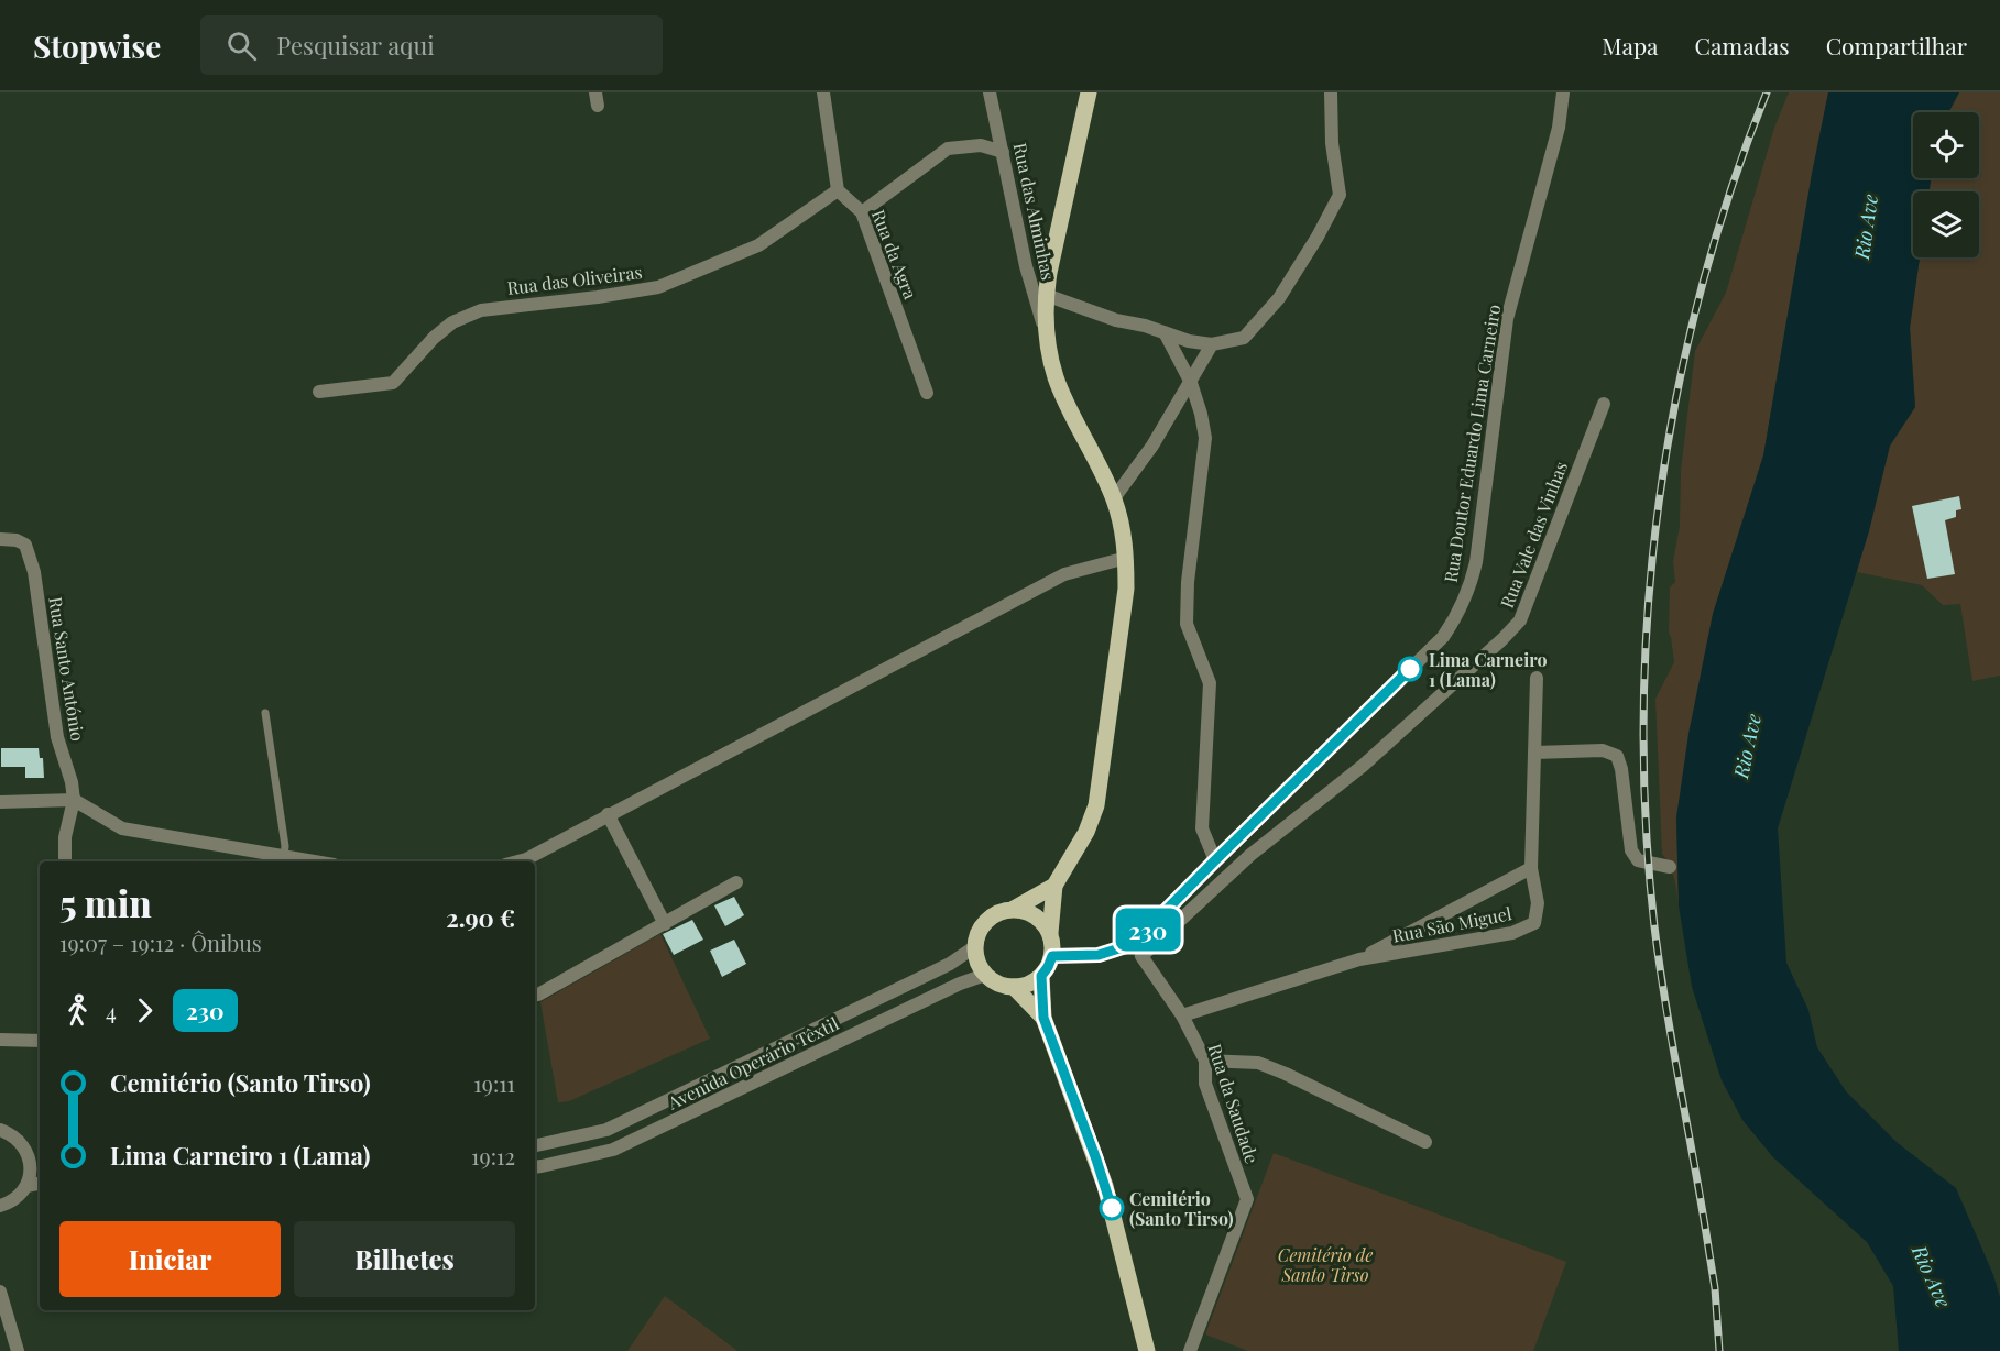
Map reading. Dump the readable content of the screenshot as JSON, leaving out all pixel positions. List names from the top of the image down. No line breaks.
{"streets":{"street":["Rua das Alminhas","Rua da Agra","Rua das Oliveiras","Rua Doutor Eduardo Lima Carneiro","Rua Vale das Vinhas","Rua Santo António","Rua São Miguel","Avenida Operário Têxtil","Rua da Saudade"]},"crossings":[["Rua da Agra","Rua das Oliveiras"],["Rua Doutor Eduardo Lima Carneiro","Avenida Operário Têxtil"],["Rua Vale das Vinhas","Rua São Miguel"],["Rua Vale das Vinhas","Rua da Saudade"],["Rua São Miguel","Rua da Saudade"]],"water":["Rio Ave"],"parks":["Cemitério de Santo Tirso"],"places":["Lima Carneiro 1 (Lama)","Cemitério (Santo Tirso)"],"lines":["bus line 230"],"page":{"header":"Stopwise","search":"Pesquisar aqui","nav":["Mapa","Camadas","Compartilhar"],"on_map":"230","heading":["5 min","19:07 – 19:12 · Ônibus","2.90 €"],"legs":["4","230"],"list":[{"name":"Cemitério (Santo Tirso)","value":"19:11"},{"name":"Lima Carneiro 1 (Lama)","value":"19:12"}],"buttons":["Iniciar","Bilhetes"]}}
